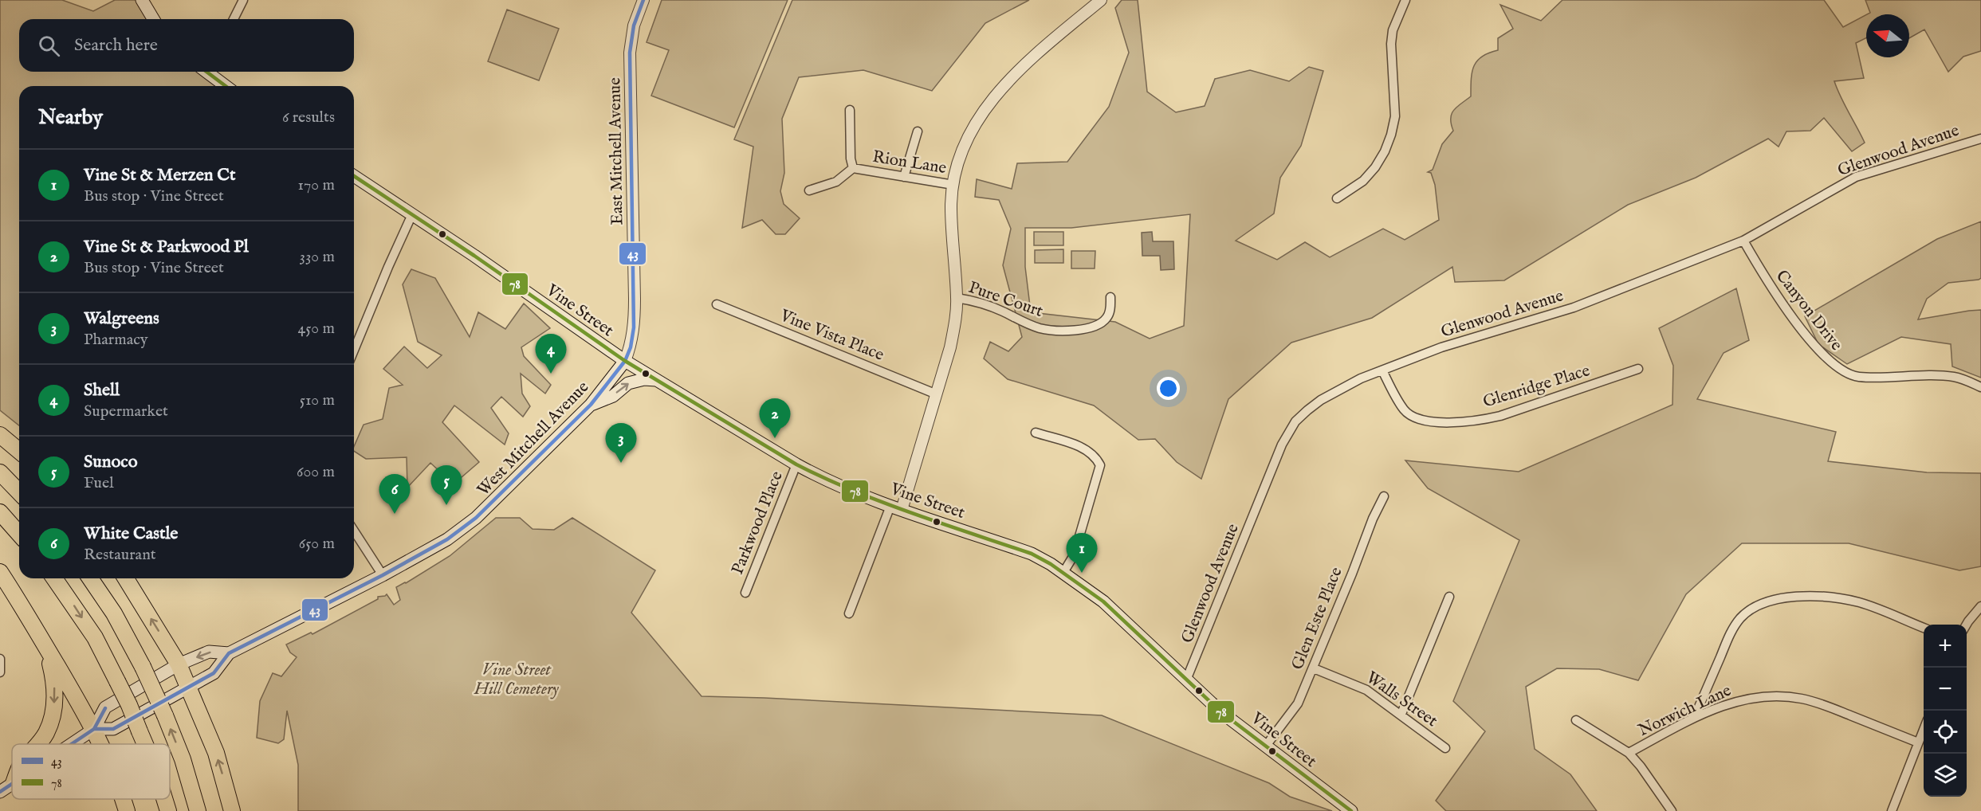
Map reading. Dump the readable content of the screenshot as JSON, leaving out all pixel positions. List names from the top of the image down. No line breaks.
{"streets":{"main road":["Vine Street","West Mitchell Avenue"],"street":["Glenwood Avenue","East Mitchell Avenue","Rion Lane","Pure Court","Canyon Drive","Vine Vista Place","Glenridge Place","Parkwood Place","Glen Este Place","Walls Street","Norwich Lane"]},"crossings":[["Glenwood Avenue","Vine Street"],["Glenwood Avenue","Canyon Drive"],["Glenwood Avenue","Glenridge Place"],["East Mitchell Avenue","Vine Street"],["East Mitchell Avenue","West Mitchell Avenue"],["Vine Street","West Mitchell Avenue"],["Vine Street","Parkwood Place"],["Vine Street","Glen Este Place"],["Glen Este Place","Walls Street"]],"parks":["Vine Street Hill Cemetery"],"lines":["transit line 43","transit line 78"],"legend":["43","78"],"north":"left","page":{"search":"Search here","heading":["Nearby","6 results"],"list":[{"mark":"1","name":"Vine St & Merzen Ct","note":"Bus stop · Vine Street","value":"170 m"},{"mark":"2","name":"Vine St & Parkwood Pl","note":"Bus stop · Vine Street","value":"330 m"},{"mark":"3","name":"Walgreens","note":"Pharmacy","value":"450 m"},{"mark":"4","name":"Shell","note":"Supermarket","value":"510 m"},{"mark":"5","name":"Sunoco","note":"Fuel","value":"600 m"},{"mark":"6","name":"White Castle","note":"Restaurant","value":"650 m"}],"pins":["4","2","3","5","6","1"],"map_buttons":["+","−"]}}
